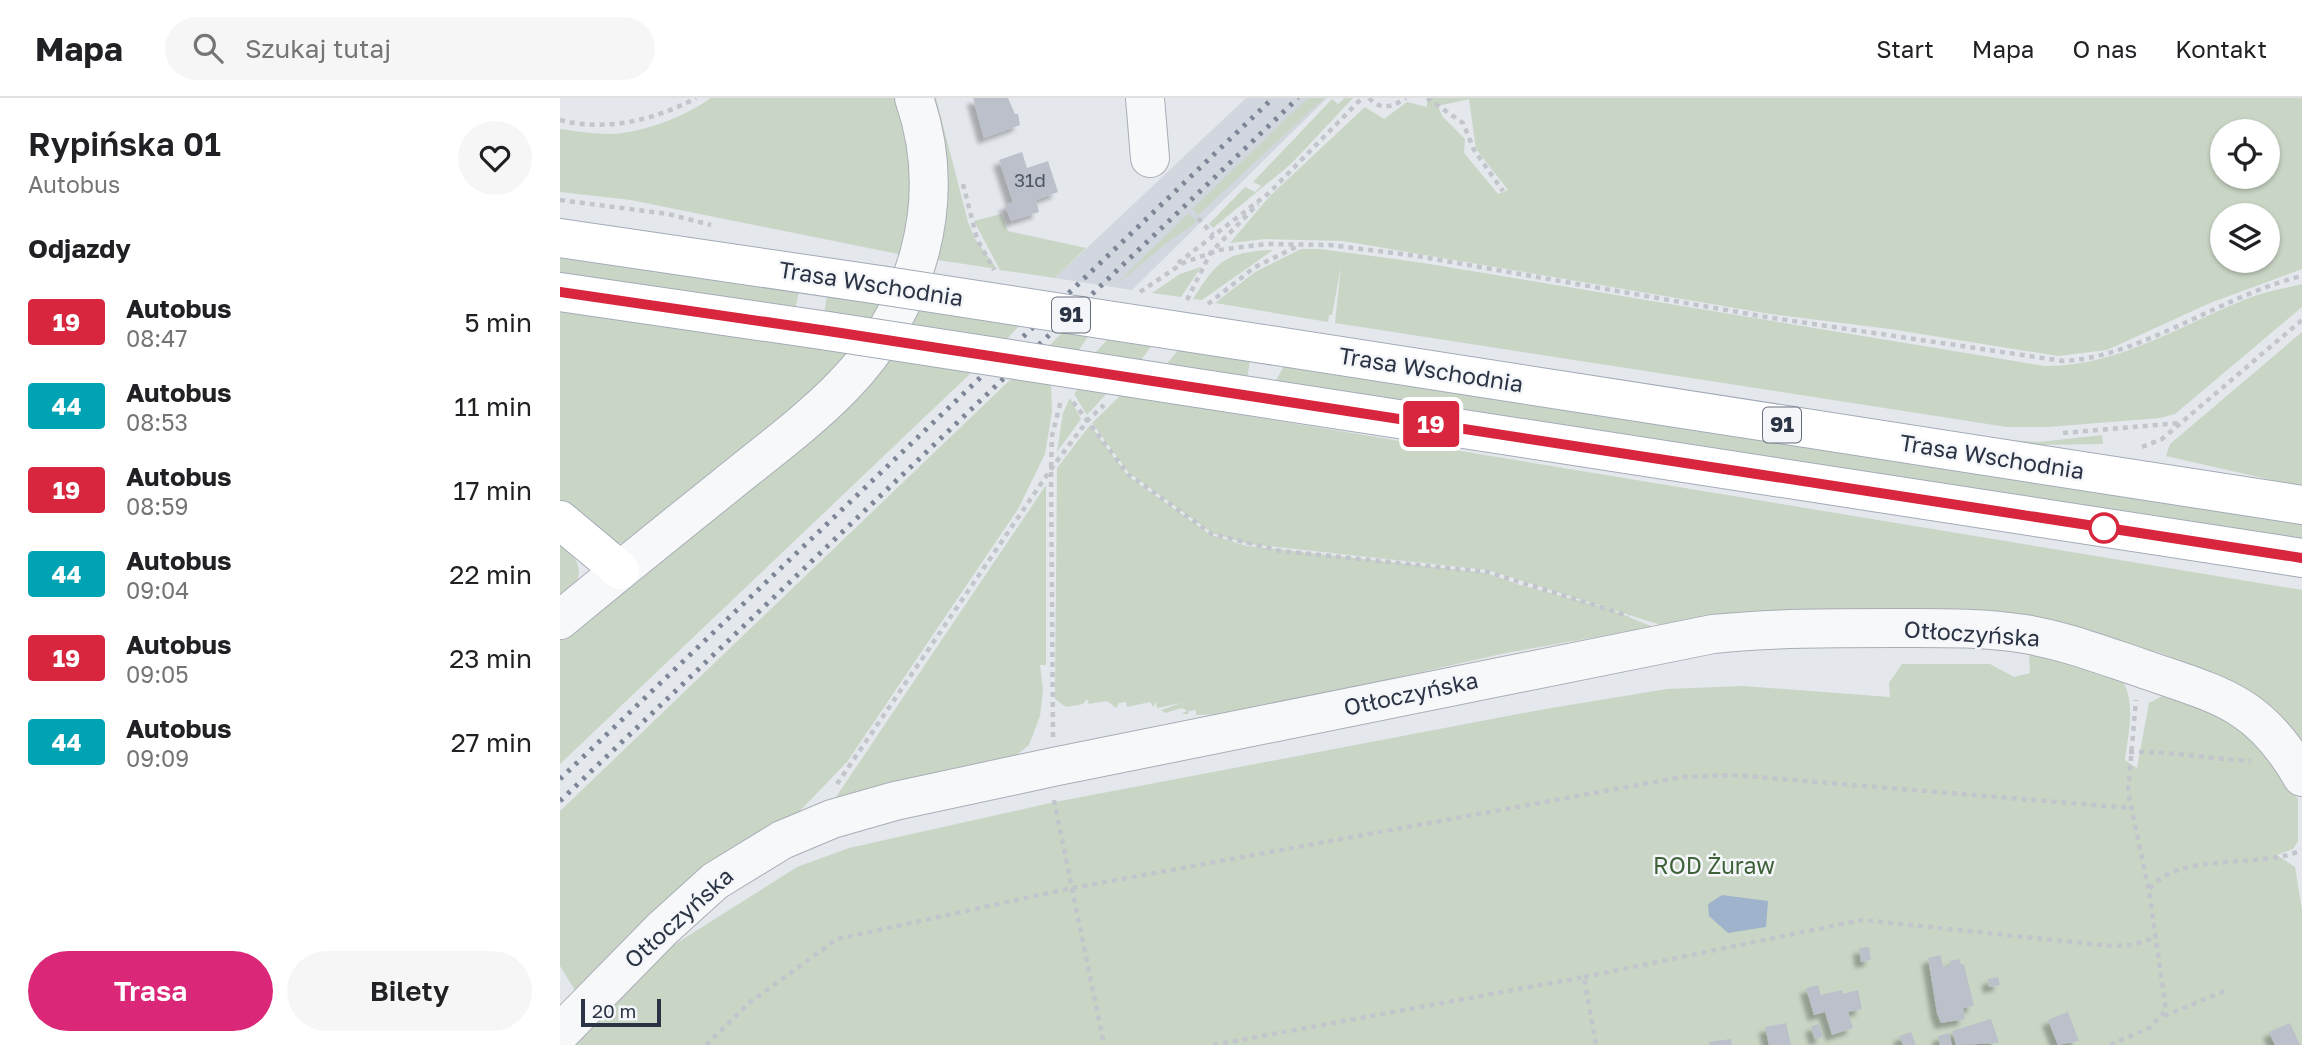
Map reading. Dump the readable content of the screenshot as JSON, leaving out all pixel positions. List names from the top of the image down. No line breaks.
{"streets":{"main road":["Trasa Wschodnia","91"],"street":["Otłoczyńska"]},"parks":["ROD Żuraw"],"lines":["bus line 19"],"house_numbers":["31d"],"scale_bar":"20 m","page":{"header":"Mapa","search":"Szukaj tutaj","nav":["Start","Mapa","O nas","Kontakt"],"heading":[["Rypińska 01","Autobus"],"Odjazdy"],"on_map":"19","list":[{"mark":"19","name":"Autobus","note":"08:47","value":"5 min"},{"mark":"44","name":"Autobus","note":"08:53","value":"11 min"},{"mark":"19","name":"Autobus","note":"08:59","value":"17 min"},{"mark":"44","name":"Autobus","note":"09:04","value":"22 min"},{"mark":"19","name":"Autobus","note":"09:05","value":"23 min"},{"mark":"44","name":"Autobus","note":"09:09","value":"27 min"}],"buttons":["Trasa","Bilety"],"scale":"20 m"}}
